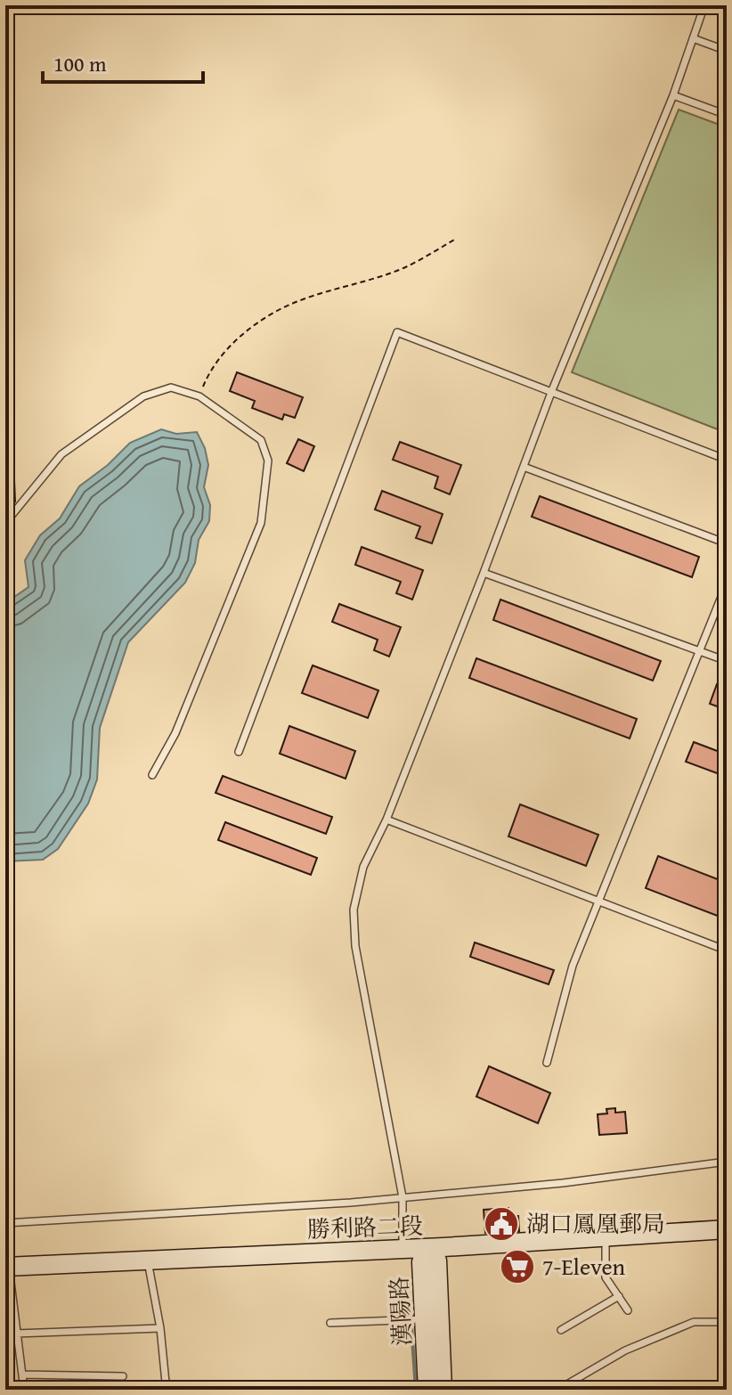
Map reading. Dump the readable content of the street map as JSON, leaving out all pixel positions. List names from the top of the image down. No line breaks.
{"streets":{"main road":["勝利路二段","漢陽路"]},"crossings":[["勝利路二段","漢陽路"]],"places":{"public building":["湖口鳳凰郵局"],"supermarket":["7-Eleven"]},"scale_bar":"100 m"}
